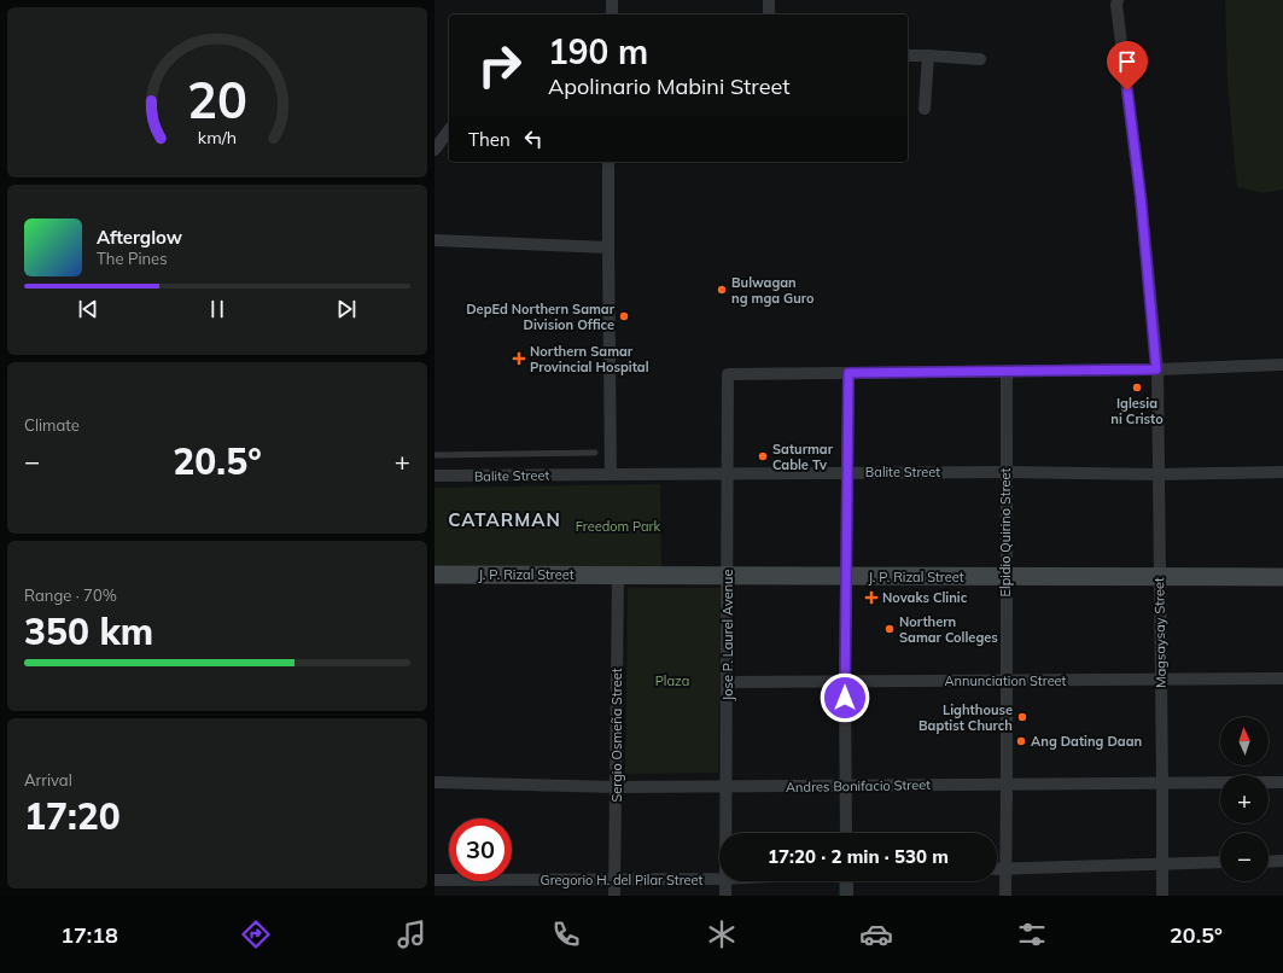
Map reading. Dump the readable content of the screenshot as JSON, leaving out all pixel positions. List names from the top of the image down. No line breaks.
{"streets":{"main road":["J. P. Rizal Street"],"street":["Balite Street","Elpidio Quirino Street","Magsaysay Street","Jose P. Laurel Avenue","Annunciation Street","Sergio Osmeña Street","Andres Bonifacio Street","Gregorio H. del Pilar Street"]},"crossings":[["Balite Street","Elpidio Quirino Street"],["Balite Street","Magsaysay Street"],["Balite Street","Jose P. Laurel Avenue"],["Elpidio Quirino Street","J. P. Rizal Street"],["Elpidio Quirino Street","Annunciation Street"],["Elpidio Quirino Street","Andres Bonifacio Street"],["J. P. Rizal Street","Magsaysay Street"],["J. P. Rizal Street","Jose P. Laurel Avenue"],["J. P. Rizal Street","Sergio Osmeña Street"],["Magsaysay Street","Annunciation Street"],["Magsaysay Street","Andres Bonifacio Street"],["Jose P. Laurel Avenue","Annunciation Street"],["Jose P. Laurel Avenue","Andres Bonifacio Street"],["Sergio Osmeña Street","Andres Bonifacio Street"],["Sergio Osmeña Street","Gregorio H. del Pilar Street"]],"districts":["CATARMAN"],"parks":["Freedom Park","Plaza"],"places":{"other":["Bulwagan ng mga Guro","DepEd Northern Samar Division Office","Iglesia ni Cristo","Saturmar Cable Tv","Northern Samar Colleges","Lighthouse Baptist Church","Ang Dating Daan"],"health":["Northern Samar Provincial Hospital","Novaks Clinic"]},"north":"top","page":{"turn":["190 m","Apolinario Mabini Street"],"then":"Then","song":["Afterglow","The Pines"],"tile":["Climate",["Range · 70%","350 km"],["Arrival","17:20"]],"heat":["−","20.5°","+"],"map_buttons":["+","−"],"limit":"30","trip":"17:20 · 2 min · 530 m","tabs":["17:18","20.5°"],"gauge":["20","km/h"]}}
